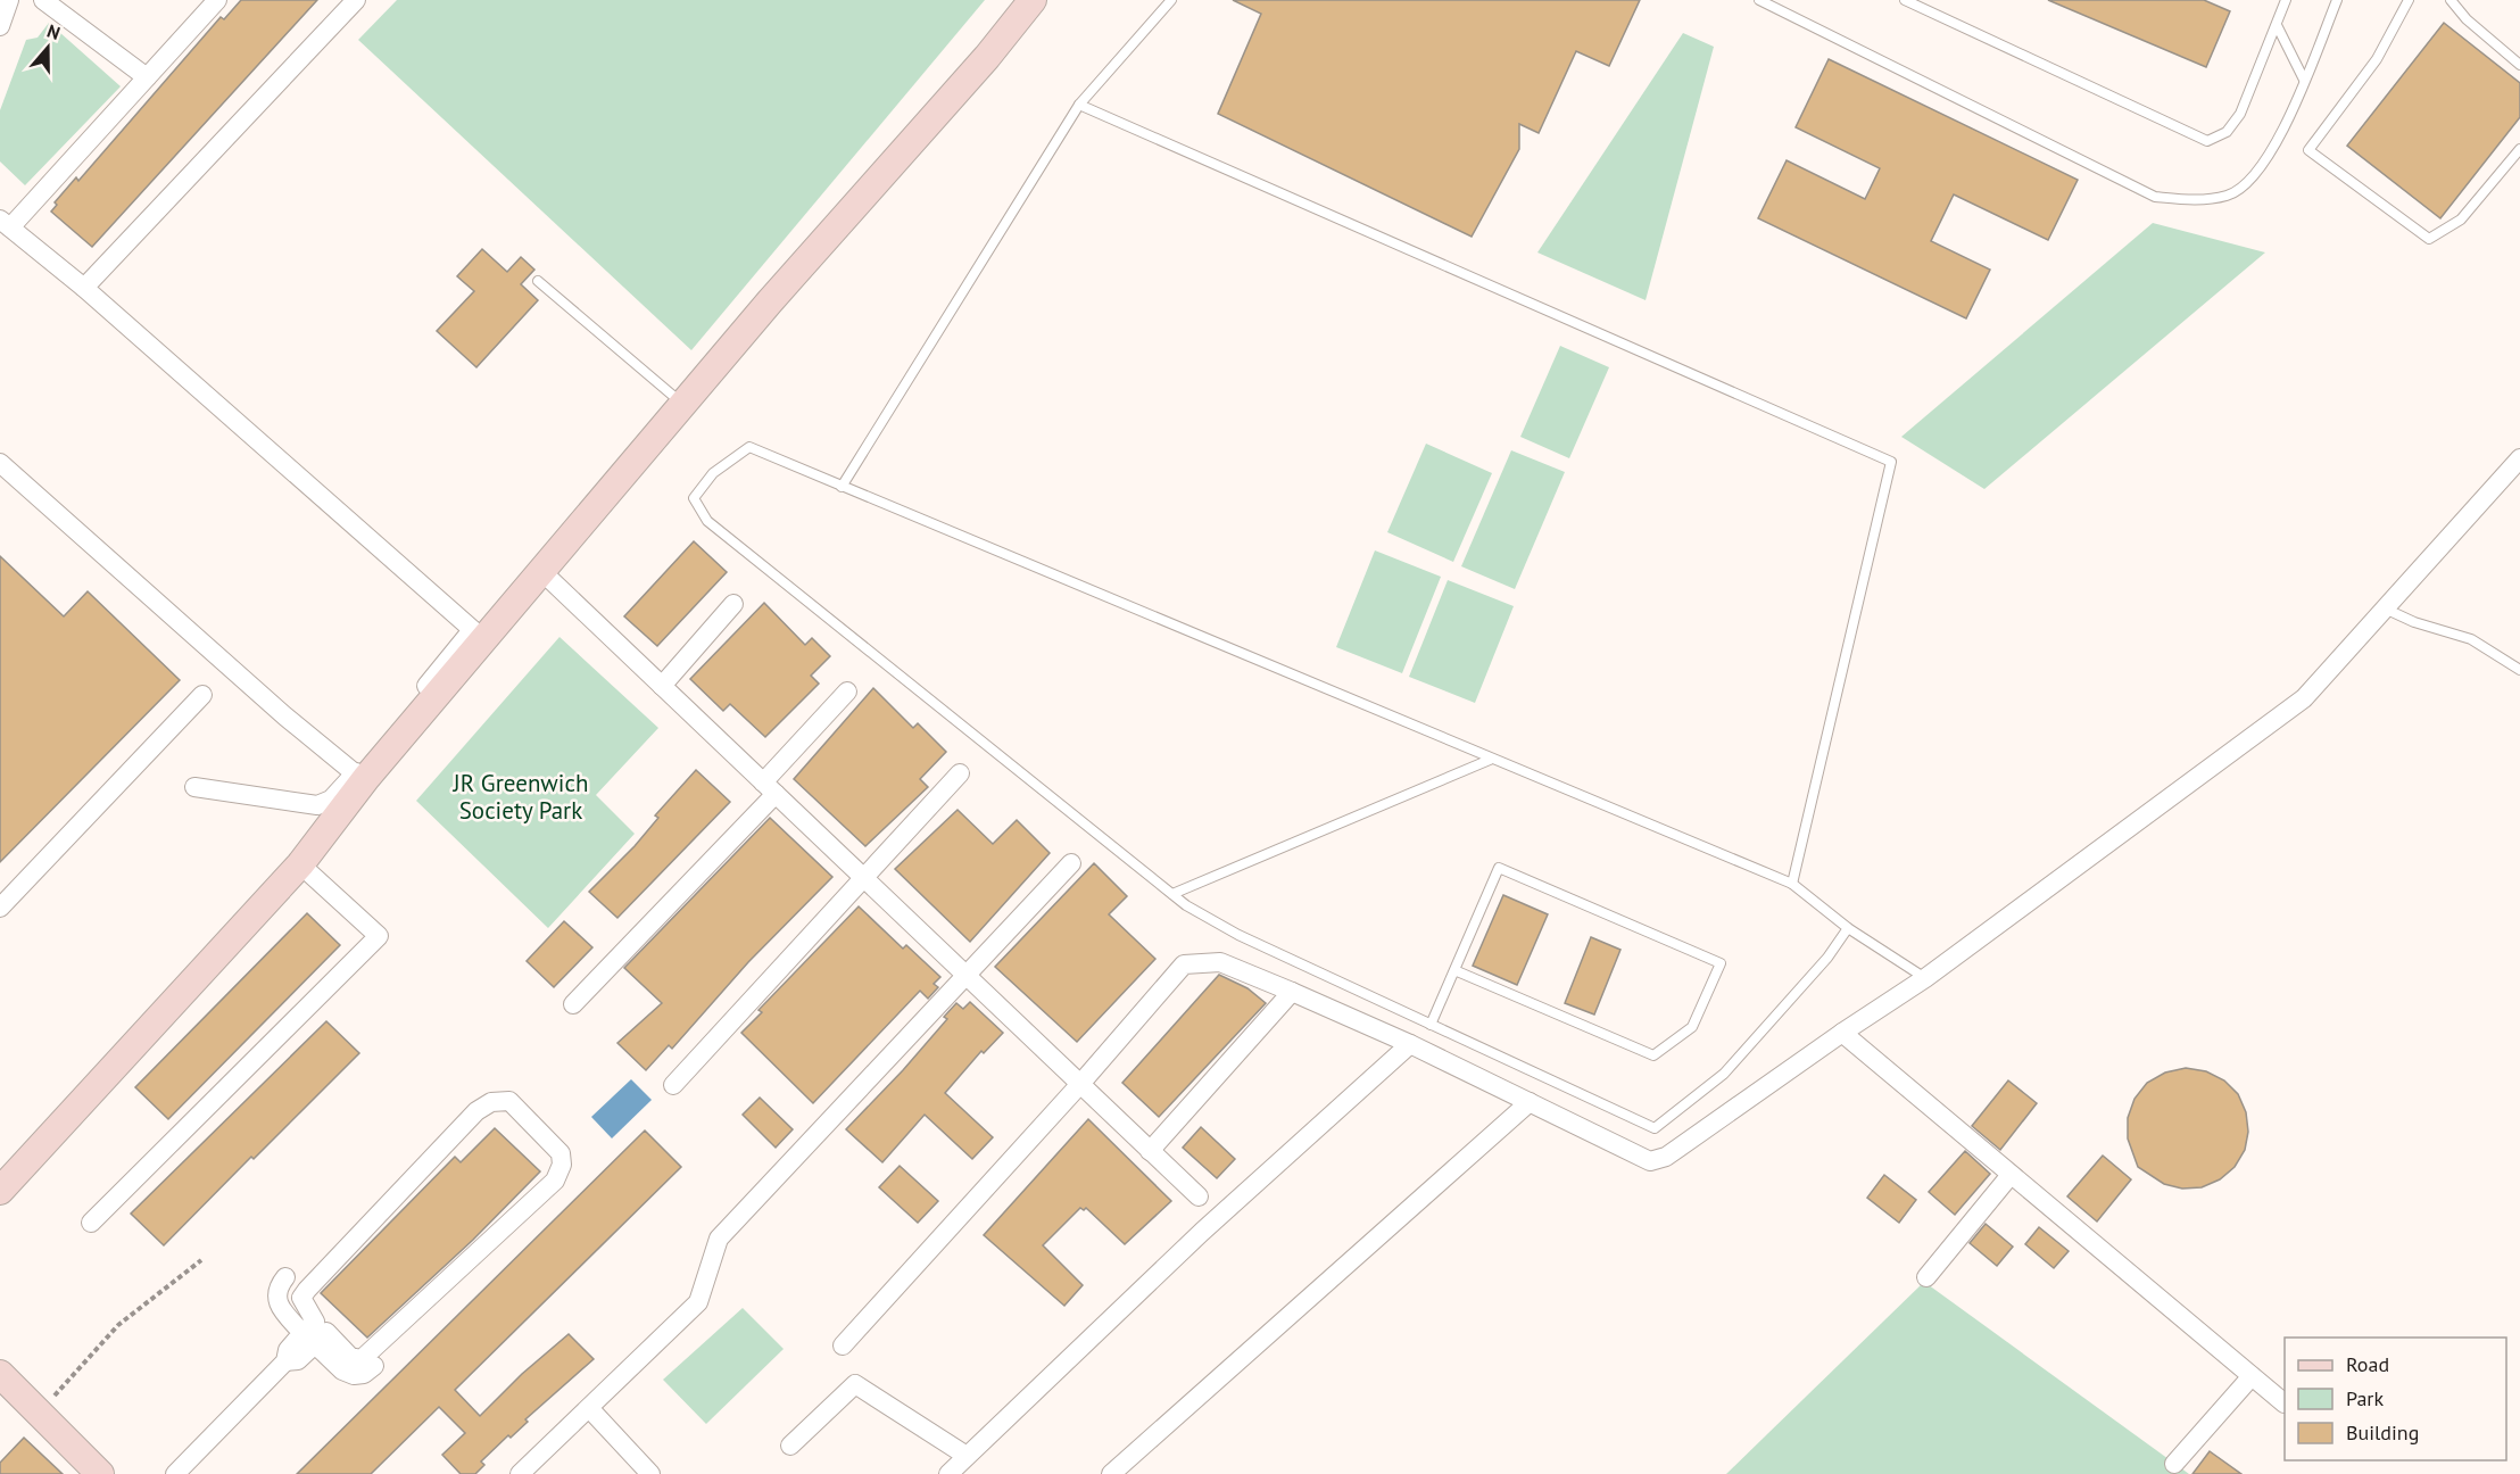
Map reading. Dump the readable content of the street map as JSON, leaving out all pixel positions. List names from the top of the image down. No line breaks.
{"parks":["JR Greenwich Society Park"],"legend":["Road","Park","Building"],"north":"top"}
